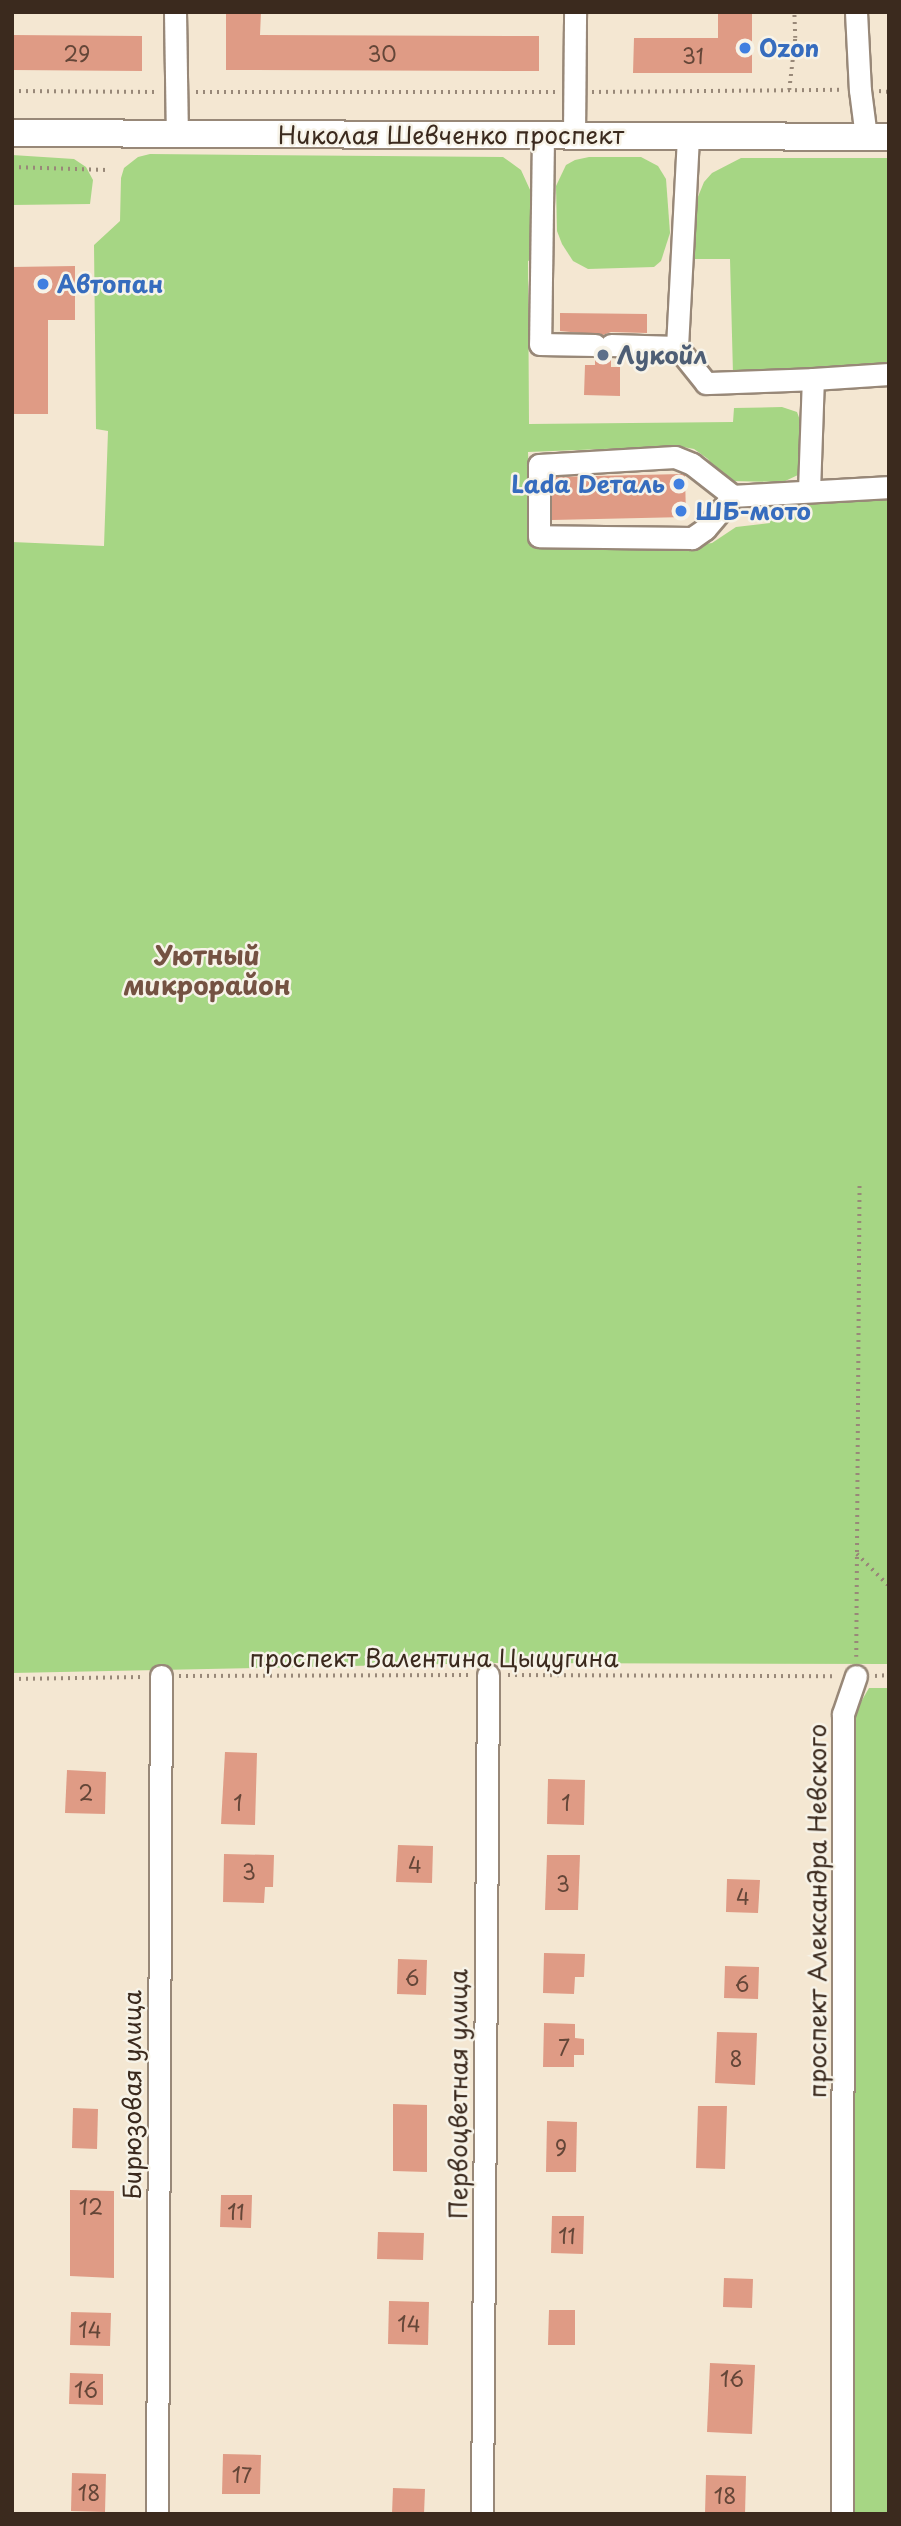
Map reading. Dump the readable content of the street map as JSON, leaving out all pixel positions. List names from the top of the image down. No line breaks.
{"streets":{"main road":["Николая Шевченко проспект"],"street":["проспект Александра Невского","Первоцветная улица","Бирюзовая улица"],"path":["проспект Валентина Цыцугина"]},"crossings":[["проспект Валентина Цыцугина","проспект Александра Невского"],["проспект Валентина Цыцугина","Первоцветная улица"],["проспект Валентина Цыцугина","Бирюзовая улица"]],"districts":["Уютный микрорайон"],"places":["Ozon","Автопан","Лукойл","Lada Dеталь","ШБ-мото"],"house_numbers":["29","30","31","2","1","1","4","3","3","4","6","6","7","8","9","12","11","11","14","14","16","16","17","18","18"]}
